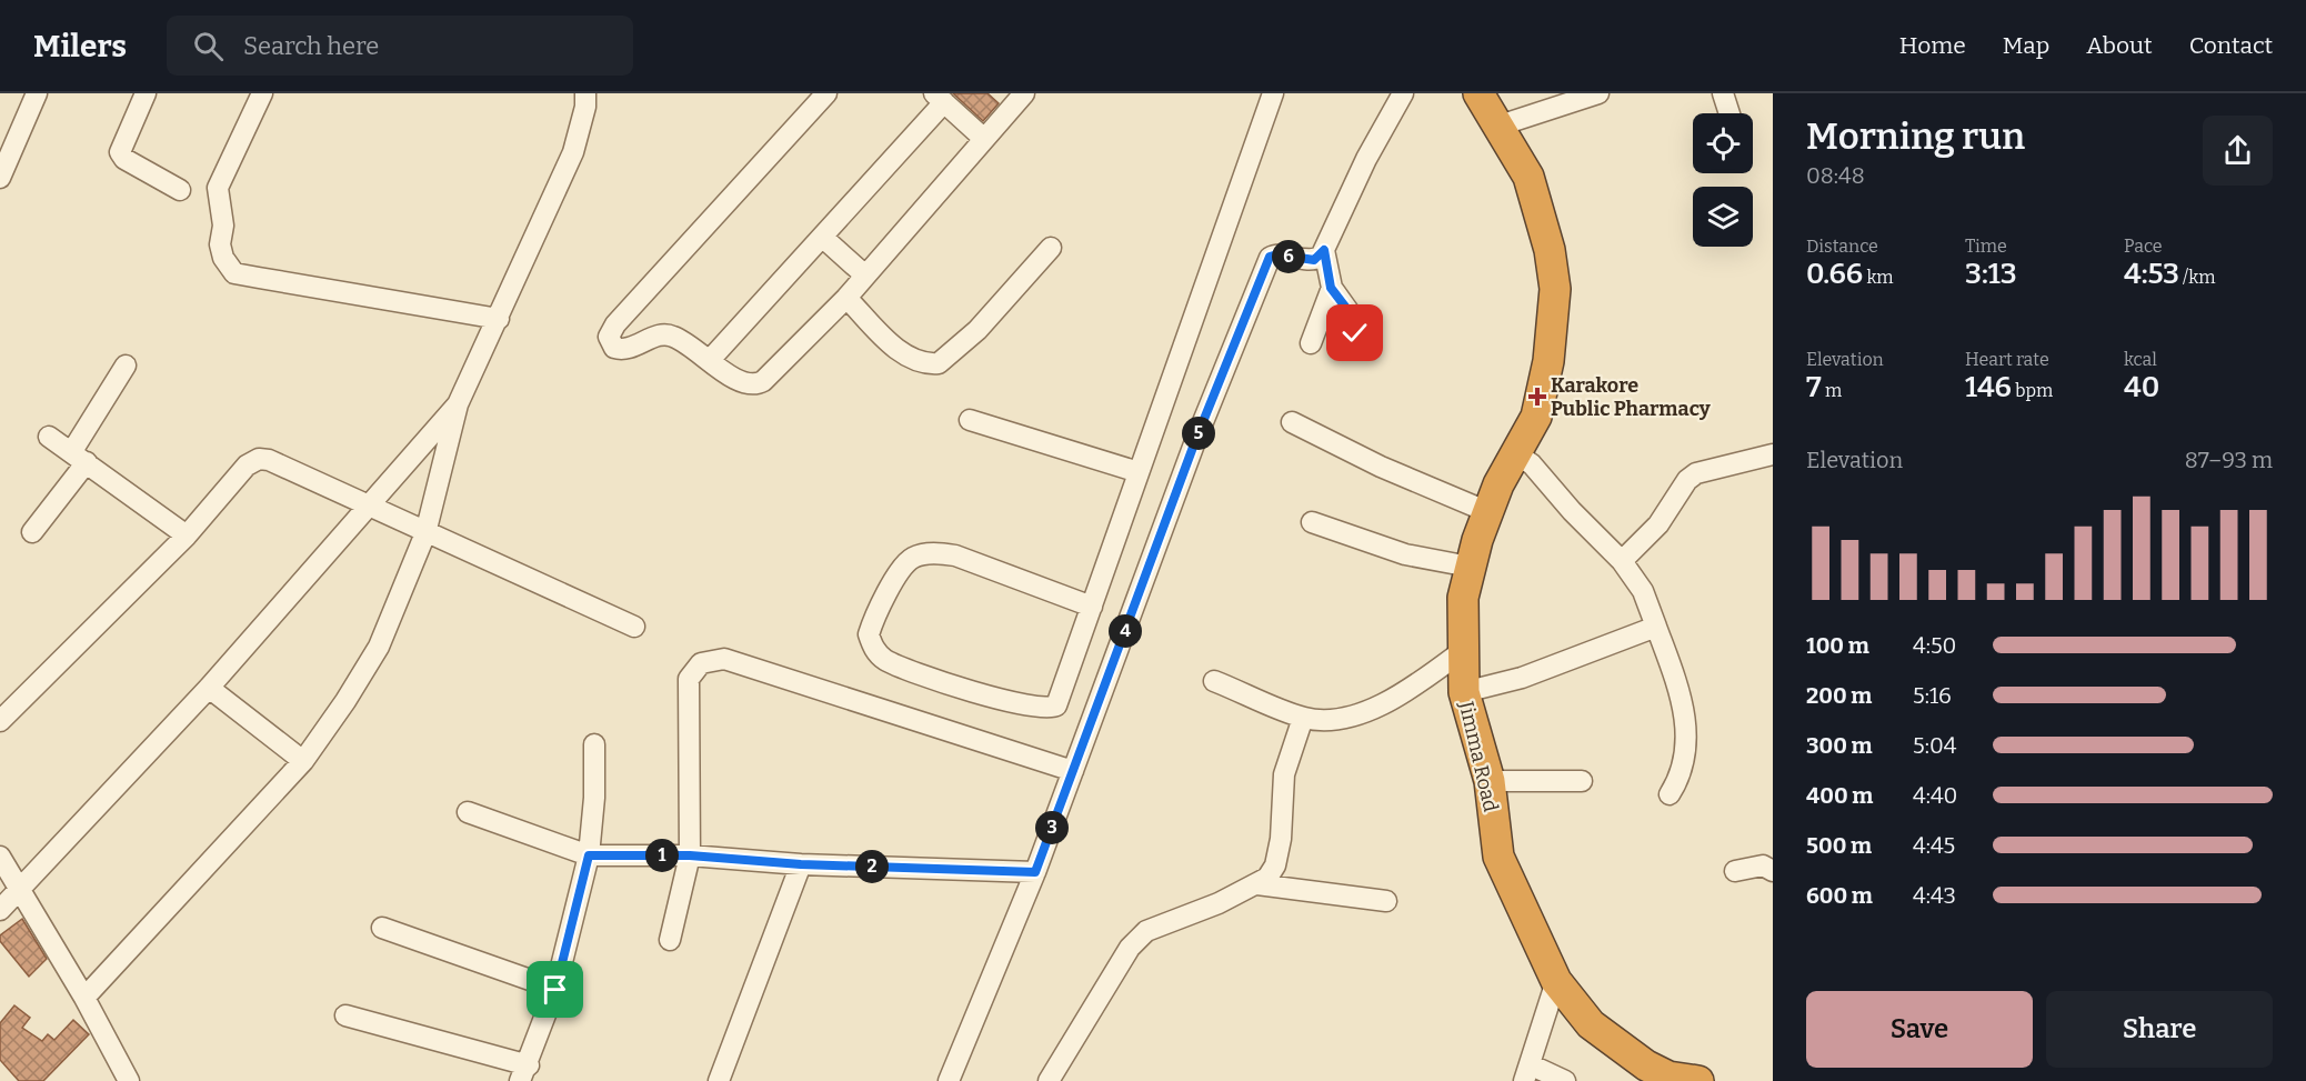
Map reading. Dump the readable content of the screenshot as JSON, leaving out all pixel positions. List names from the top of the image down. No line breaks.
{"streets":{"highway":["Jimma Road"]},"places":{"health":["Karakore Public Pharmacy"]},"page":{"header":"Milers","search":"Search here","nav":["Home","Map","About","Contact"],"heading":["Morning run","08:48"],"stats":[["Distance","0.66 km"],["Time","3:13"],["Pace","4:53 /km"],["Elevation","7 m"],["Heart rate","146 bpm"],["kcal","40"]],"pins":["6","5","4","3","1","2"],"chart":["Elevation","87–93 m"],"list":[{"name":"100 m","note":"4:50"},{"name":"200 m","note":"5:16"},{"name":"300 m","note":"5:04"},{"name":"400 m","note":"4:40"},{"name":"500 m","note":"4:45"},{"name":"600 m","note":"4:43"}],"buttons":["Save","Share"]}}
